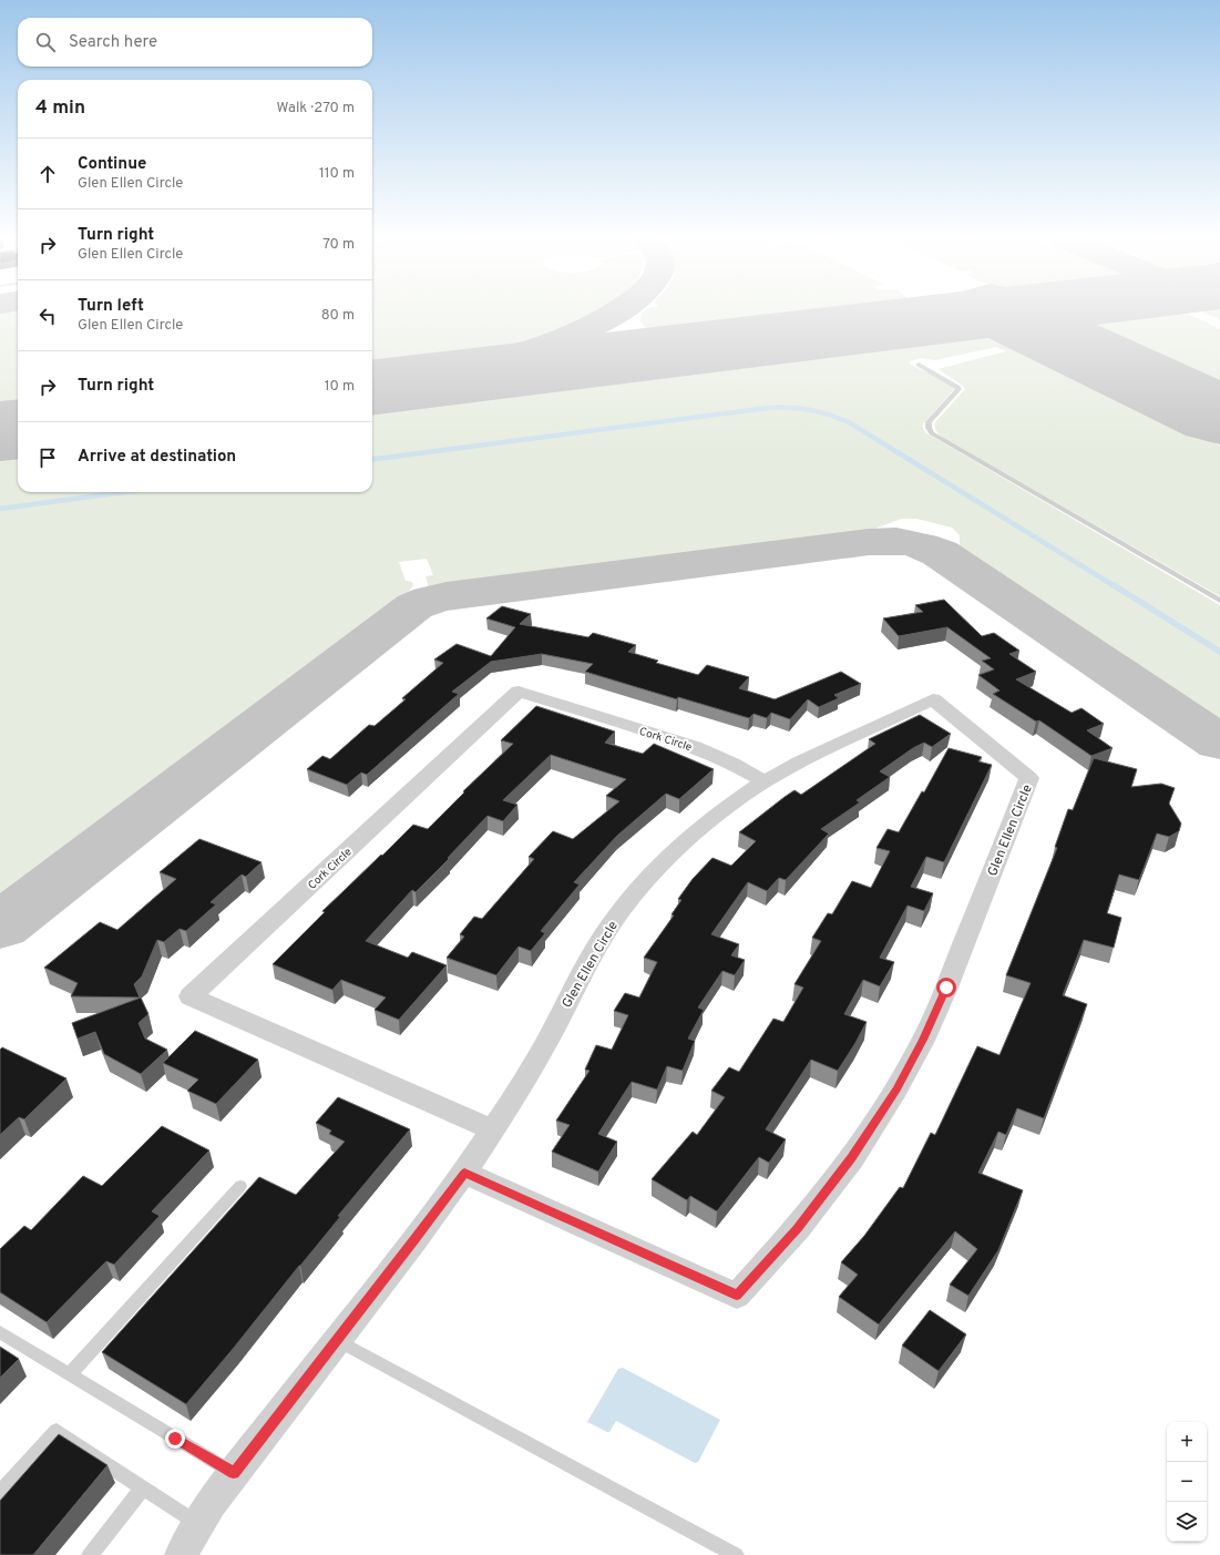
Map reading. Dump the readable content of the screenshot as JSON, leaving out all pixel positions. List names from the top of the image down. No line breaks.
{"streets":{"street":["Cork Circle","Glen Ellen Circle"]},"crossings":[["Cork Circle","Glen Ellen Circle"]],"page":{"search":"Search here","heading":["4 min","Walk · 270 m"],"list":[["Continue","Glen Ellen Circle","110 m"],["Turn right","Glen Ellen Circle","70 m"],["Turn left","Glen Ellen Circle","80 m"],["Turn right","10 m"],"Arrive at destination"],"map_buttons":["+","−"]}}
